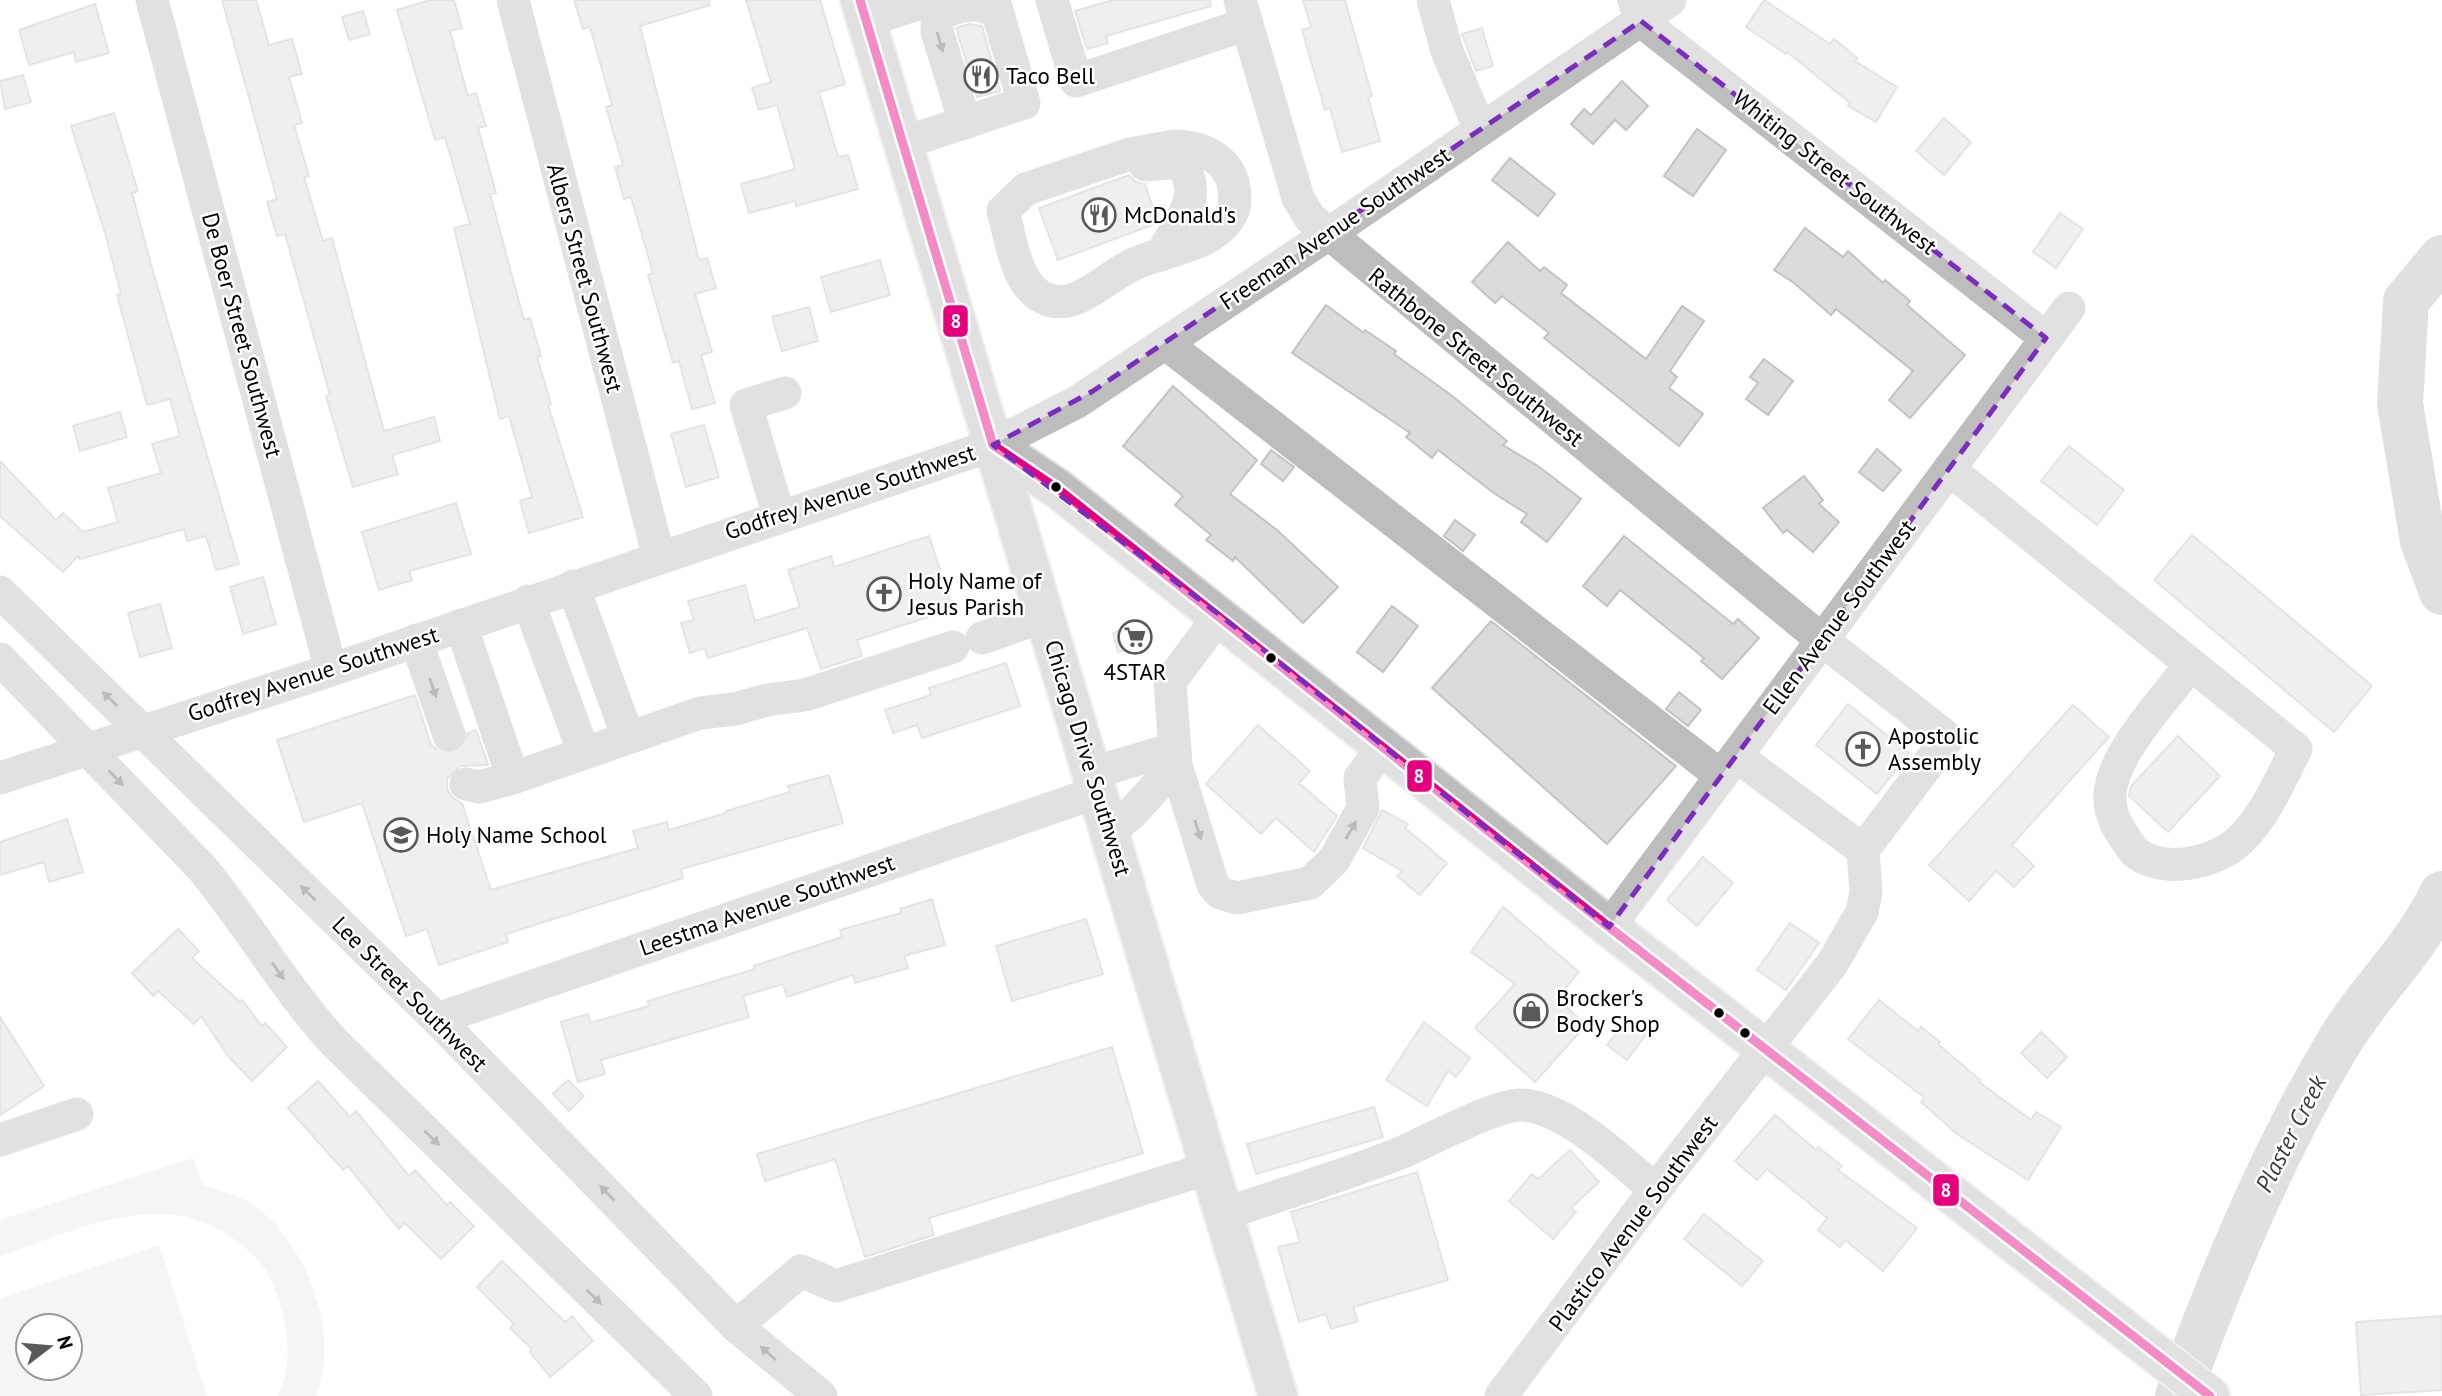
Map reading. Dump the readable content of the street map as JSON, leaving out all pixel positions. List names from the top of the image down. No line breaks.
{"streets":{"main road":["Godfrey Avenue Southwest","Chicago Drive Southwest"],"street":["Whiting Street Southwest","Freeman Avenue Southwest","Albers Street Southwest","De Boer Street Southwest","Rathbone Street Southwest","Ellen Avenue Southwest","Leestma Avenue Southwest","Lee Street Southwest","Plastico Avenue Southwest"]},"crossings":[["Whiting Street Southwest","Freeman Avenue Southwest"],["Whiting Street Southwest","Ellen Avenue Southwest"],["Freeman Avenue Southwest","Rathbone Street Southwest"],["Freeman Avenue Southwest","Godfrey Avenue Southwest"],["Freeman Avenue Southwest","Chicago Drive Southwest"],["Albers Street Southwest","Godfrey Avenue Southwest"],["De Boer Street Southwest","Godfrey Avenue Southwest"],["Rathbone Street Southwest","Ellen Avenue Southwest"],["Rathbone Street Southwest","Plastico Avenue Southwest"],["Godfrey Avenue Southwest","Ellen Avenue Southwest"],["Godfrey Avenue Southwest","Chicago Drive Southwest"],["Godfrey Avenue Southwest","Lee Street Southwest"],["Godfrey Avenue Southwest","Plastico Avenue Southwest"],["Chicago Drive Southwest","Leestma Avenue Southwest"],["Leestma Avenue Southwest","Lee Street Southwest"]],"water":["Plaster Creek"],"places":{"restaurant":["Taco Bell","McDonald's"],"church":["Holy Name of Jesus Parish","Apostolic Assembly"],"supermarket":["4STAR"],"school or university":["Holy Name School"],"shop":["Brocker's Body Shop"]},"lines":["transit line 8"],"north":"right"}
